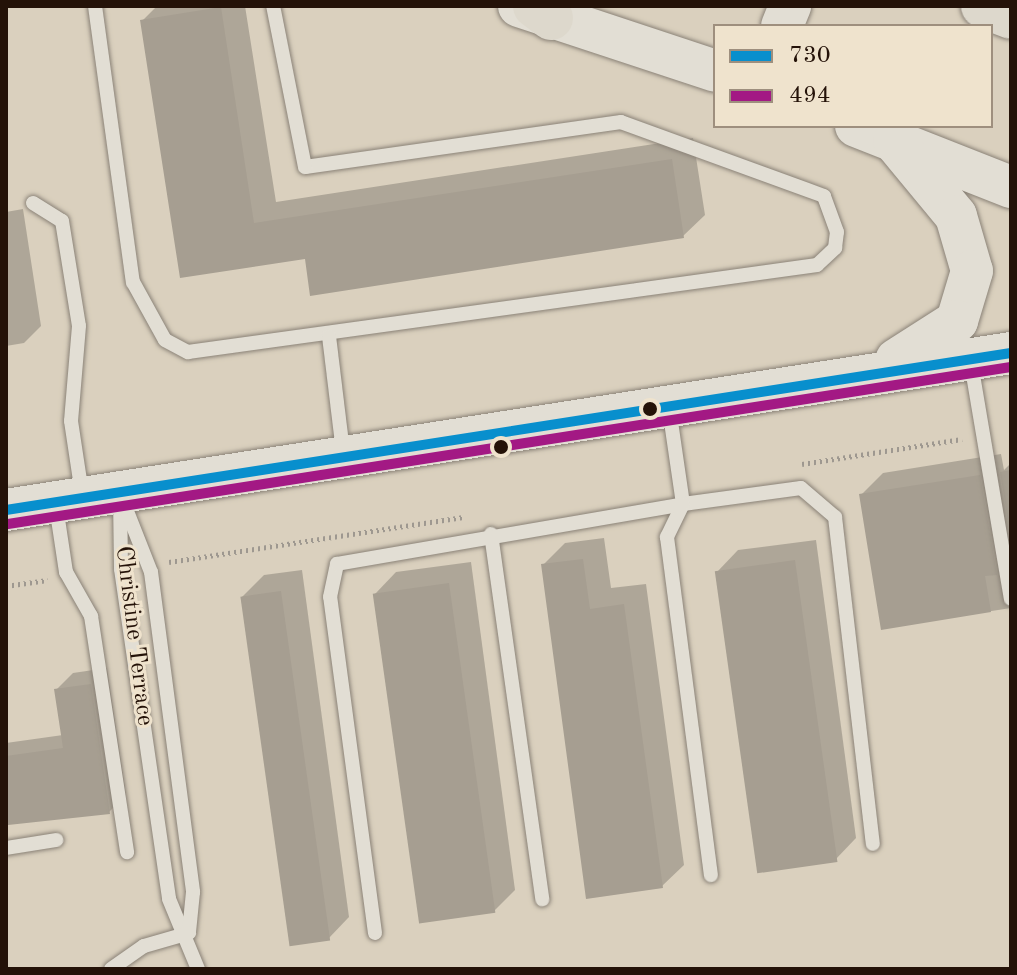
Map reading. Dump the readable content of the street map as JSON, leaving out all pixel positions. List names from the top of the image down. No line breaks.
{"streets":{"lane":["Christine Terrace"]},"lines":["transit line 730","transit line 494"],"legend":["730","494"]}
